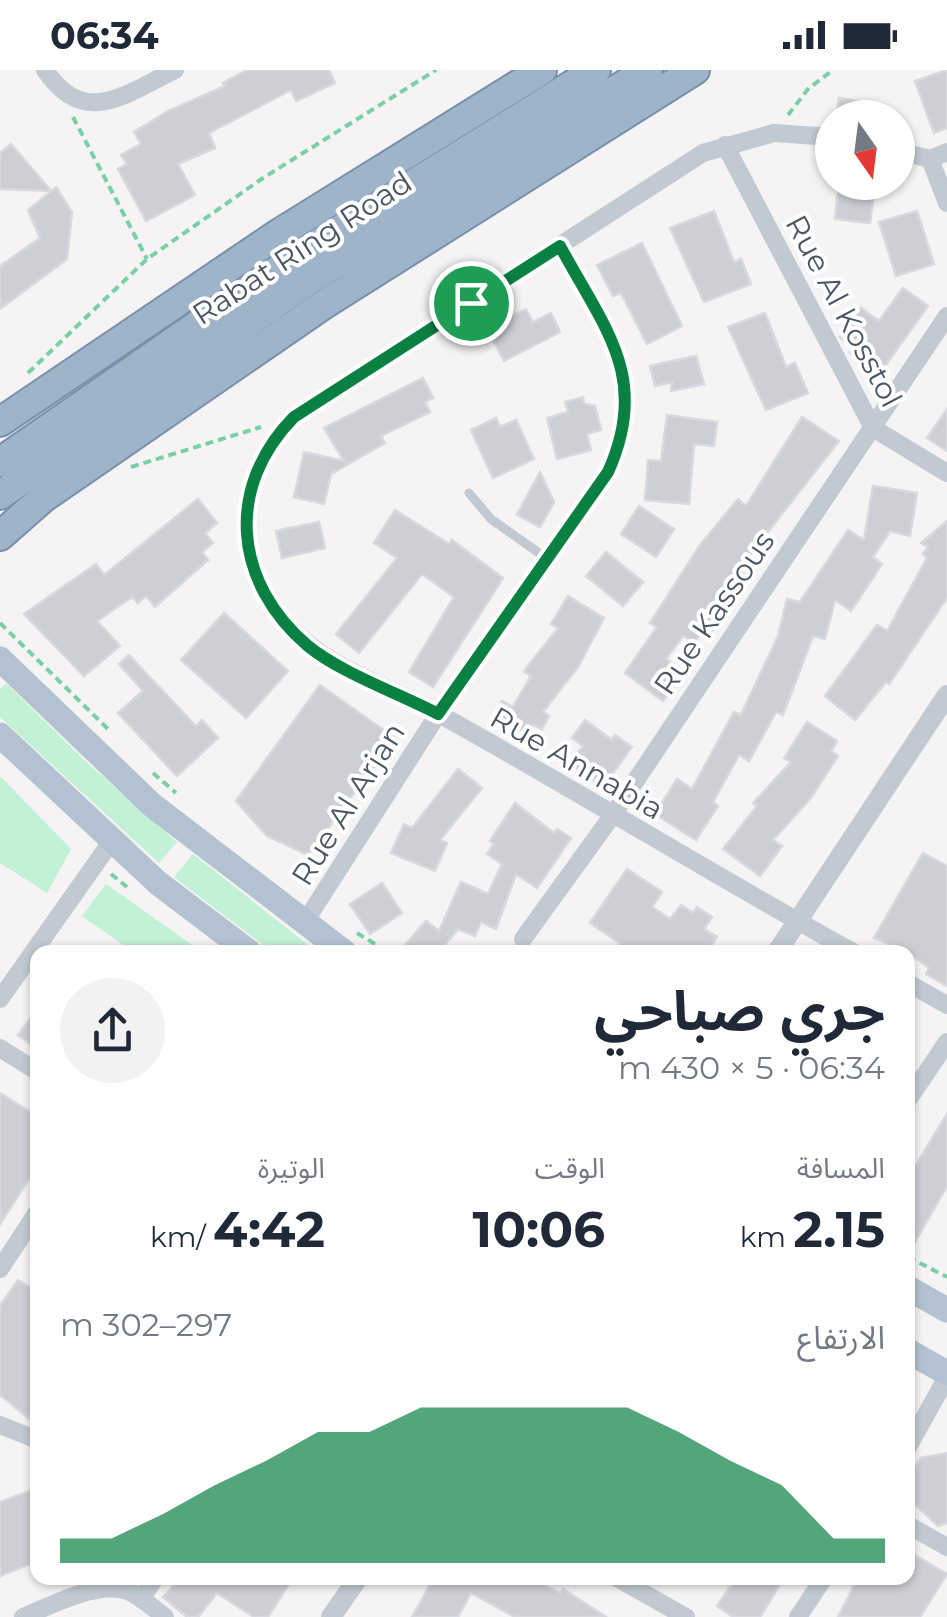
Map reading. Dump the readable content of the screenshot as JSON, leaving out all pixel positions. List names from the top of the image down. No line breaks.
{"streets":{"highway":["Rabat Ring Road"],"street":["Rue Al Kosstol","Rue Kassous","Rue Annabia","Rue Al Arjan"]},"crossings":[["Rue Al Kosstol","Rue Kassous"],["Rue Al Kosstol","Rue Annabia"],["Rue Kassous","Rue Annabia"],["Rue Annabia","Rue Al Arjan"]],"north":"bottom","page":{"status":"06:34","heading":["جري صباحي","06:34 · 5 × 430 m"],"stats":[["المسافة","2.15 km"],["الوقت","10:06"],["الوتيرة","4:42 /km"]],"chart":["الارتفاع","297–302 m"]}}
